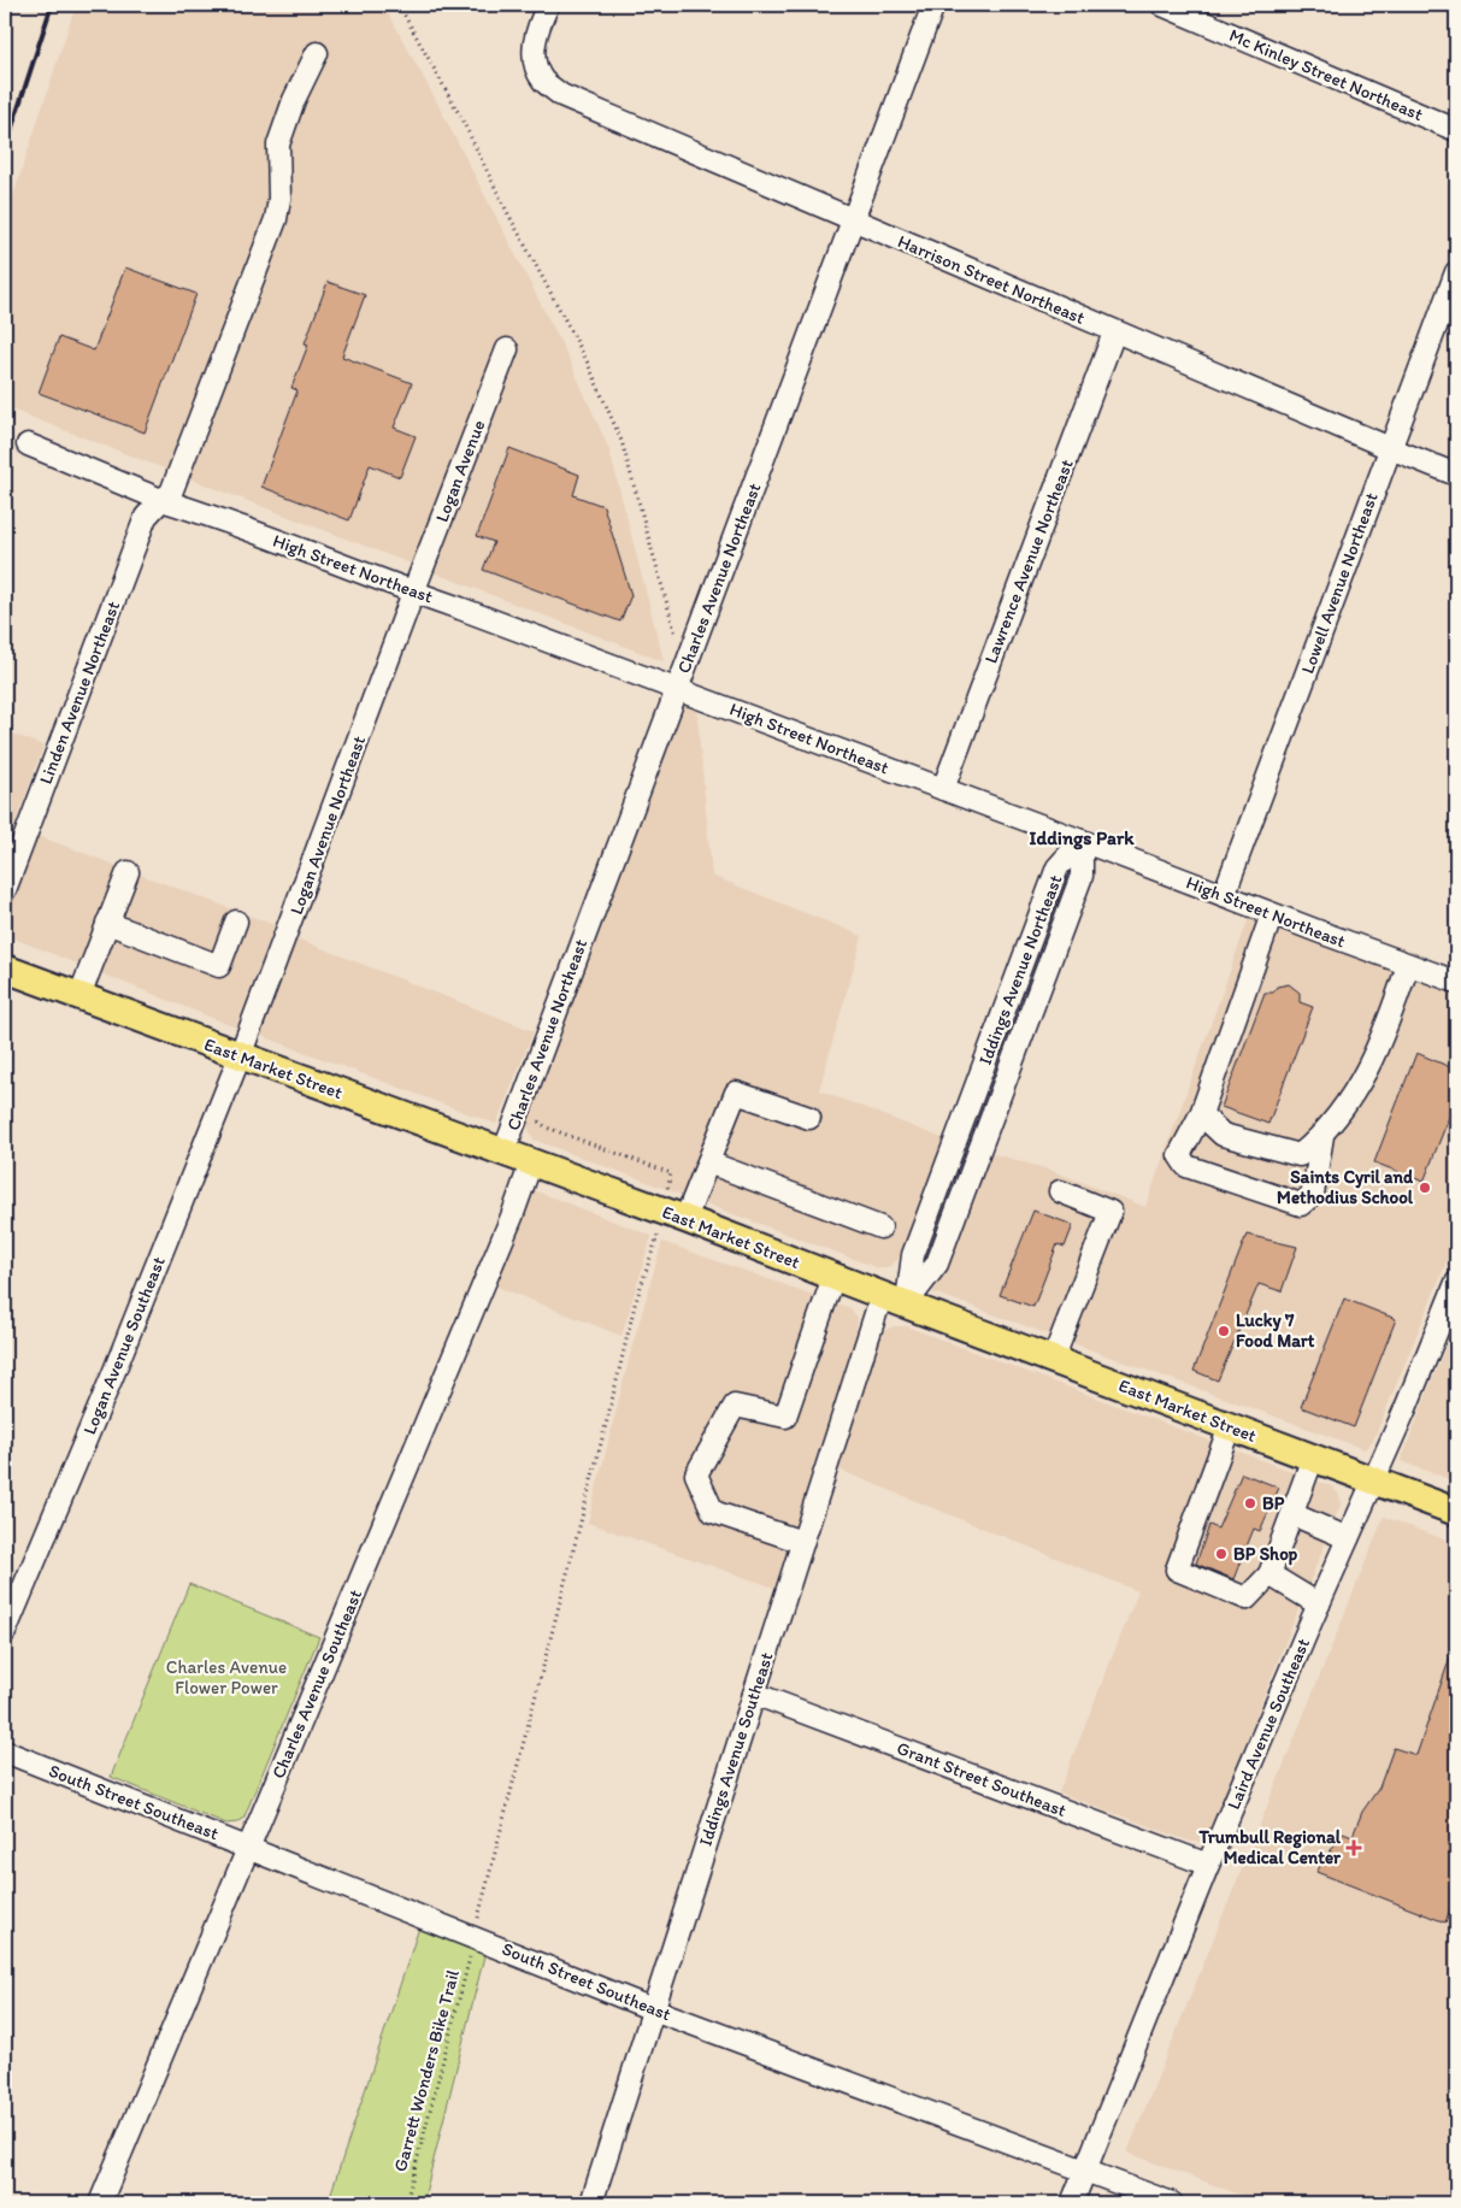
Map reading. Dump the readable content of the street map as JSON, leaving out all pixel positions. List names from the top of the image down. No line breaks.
{"streets":{"main road":["East Market Street"],"street":["Mc Kinley Street Northeast","Harrison Street Northeast","Logan Avenue","Lawrence Avenue Northeast","High Street Northeast","Charles Avenue Northeast","Lowell Avenue Northeast","Linden Avenue Northeast","Logan Avenue Northeast","Iddings Avenue Northeast","Logan Avenue Southeast","Charles Avenue Southeast","Laird Avenue Southeast","Iddings Avenue Southeast","Grant Street Southeast","South Street Southeast"],"path":["Garrett Wonders Bike Trail"]},"crossings":[["Harrison Street Northeast","Lawrence Avenue Northeast"],["Harrison Street Northeast","Charles Avenue Northeast"],["Harrison Street Northeast","Lowell Avenue Northeast"],["Logan Avenue","High Street Northeast"],["Logan Avenue","Logan Avenue Northeast"],["Lawrence Avenue Northeast","High Street Northeast"],["High Street Northeast","Charles Avenue Northeast"],["High Street Northeast","Lowell Avenue Northeast"],["High Street Northeast","Linden Avenue Northeast"],["High Street Northeast","Logan Avenue Northeast"],["High Street Northeast","Iddings Avenue Northeast"],["Charles Avenue Northeast","East Market Street"],["Logan Avenue Northeast","East Market Street"],["Logan Avenue Northeast","Logan Avenue Southeast"],["Iddings Avenue Northeast","East Market Street"],["Iddings Avenue Northeast","Iddings Avenue Southeast"],["East Market Street","Logan Avenue Southeast"],["East Market Street","Charles Avenue Southeast"],["East Market Street","Laird Avenue Southeast"],["East Market Street","Iddings Avenue Southeast"],["Charles Avenue Southeast","South Street Southeast"],["Laird Avenue Southeast","Grant Street Southeast"],["Laird Avenue Southeast","South Street Southeast"],["Iddings Avenue Southeast","Grant Street Southeast"],["Iddings Avenue Southeast","South Street Southeast"]],"districts":["Iddings Park"],"parks":["Charles Avenue Flower Power"],"places":{"other":["Saints Cyril and Methodius School","Lucky 7 Food Mart","BP","BP Shop"],"health":["Trumbull Regional Medical Center"]}}
